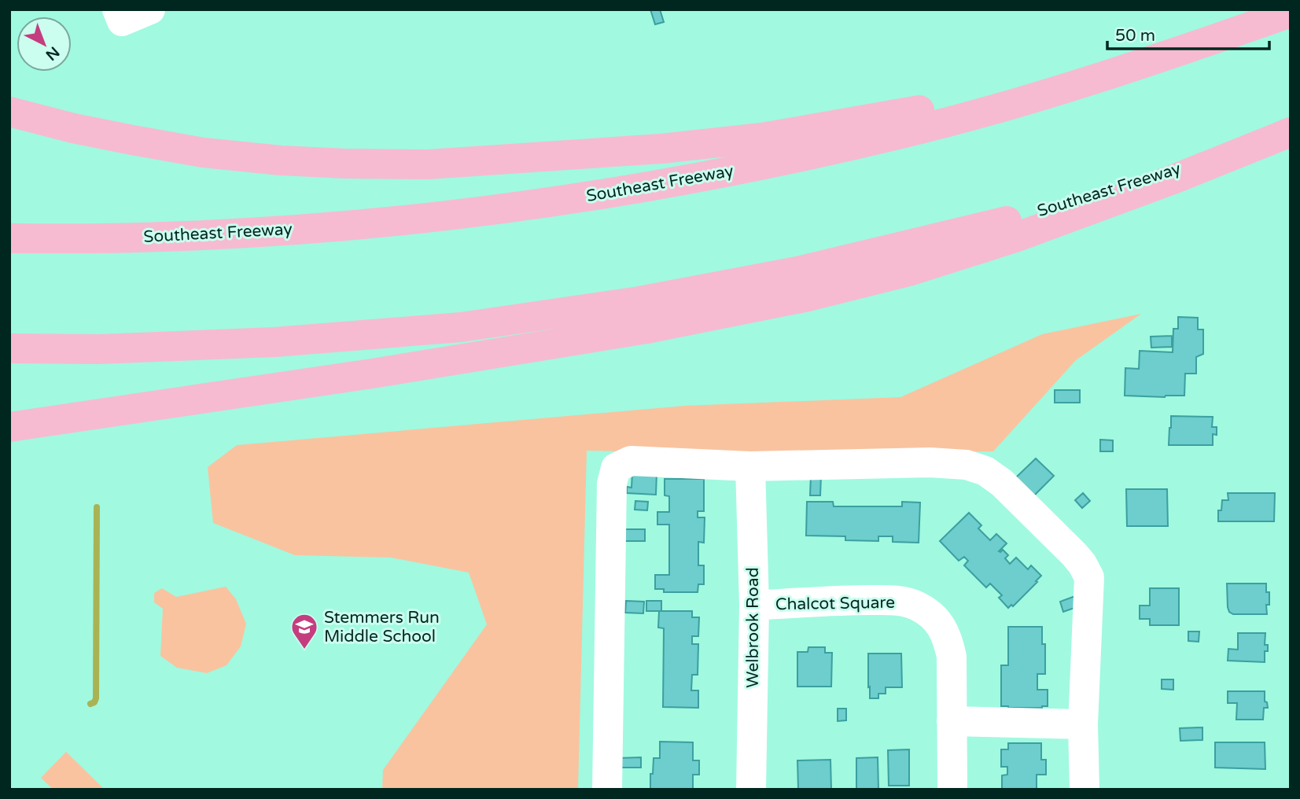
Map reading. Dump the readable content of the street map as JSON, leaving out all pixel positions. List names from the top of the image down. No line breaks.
{"streets":{"highway":["Southeast Freeway"],"street":["Chalcot Square","Welbrook Road"]},"crossings":[["Chalcot Square","Welbrook Road"]],"places":{"school or university":["Stemmers Run Middle School"]},"scale_bar":"50 m","north":"bottom right"}
